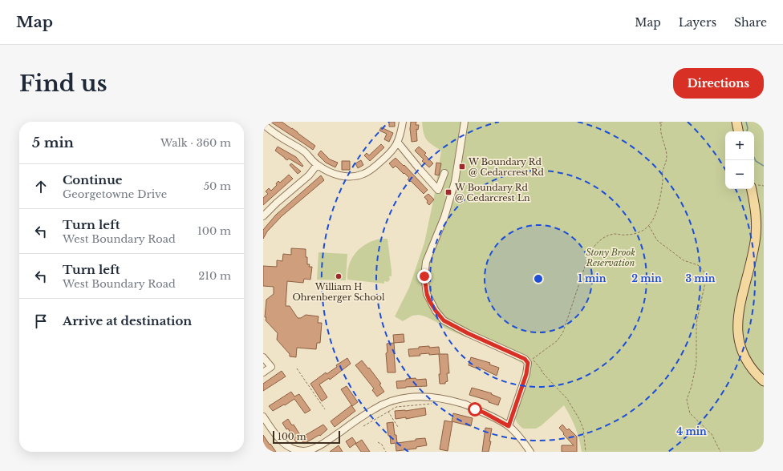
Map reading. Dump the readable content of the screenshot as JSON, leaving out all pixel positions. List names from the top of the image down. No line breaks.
{"parks":["Stony Brook Reservation"],"places":{"transit":["W Boundary Rd @ Cedarcrest Rd","W Boundary Rd @ Cedarcrest Ln"],"other":["William H Ohrenberger School"]},"scale_bar":"100 m","page":{"header":"Map","nav":["Map","Layers","Share"],"buttons":"Directions","title":"Find us","heading":["5 min","Walk · 360 m"],"map_buttons":["+","−"],"list":[["Continue","Georgetowne Drive","50 m"],["Turn left","West Boundary Road","100 m"],["Turn left","West Boundary Road","210 m"],"Arrive at destination"],"scale":"100 m"},"rings":["1 min","2 min","3 min","4 min"]}
